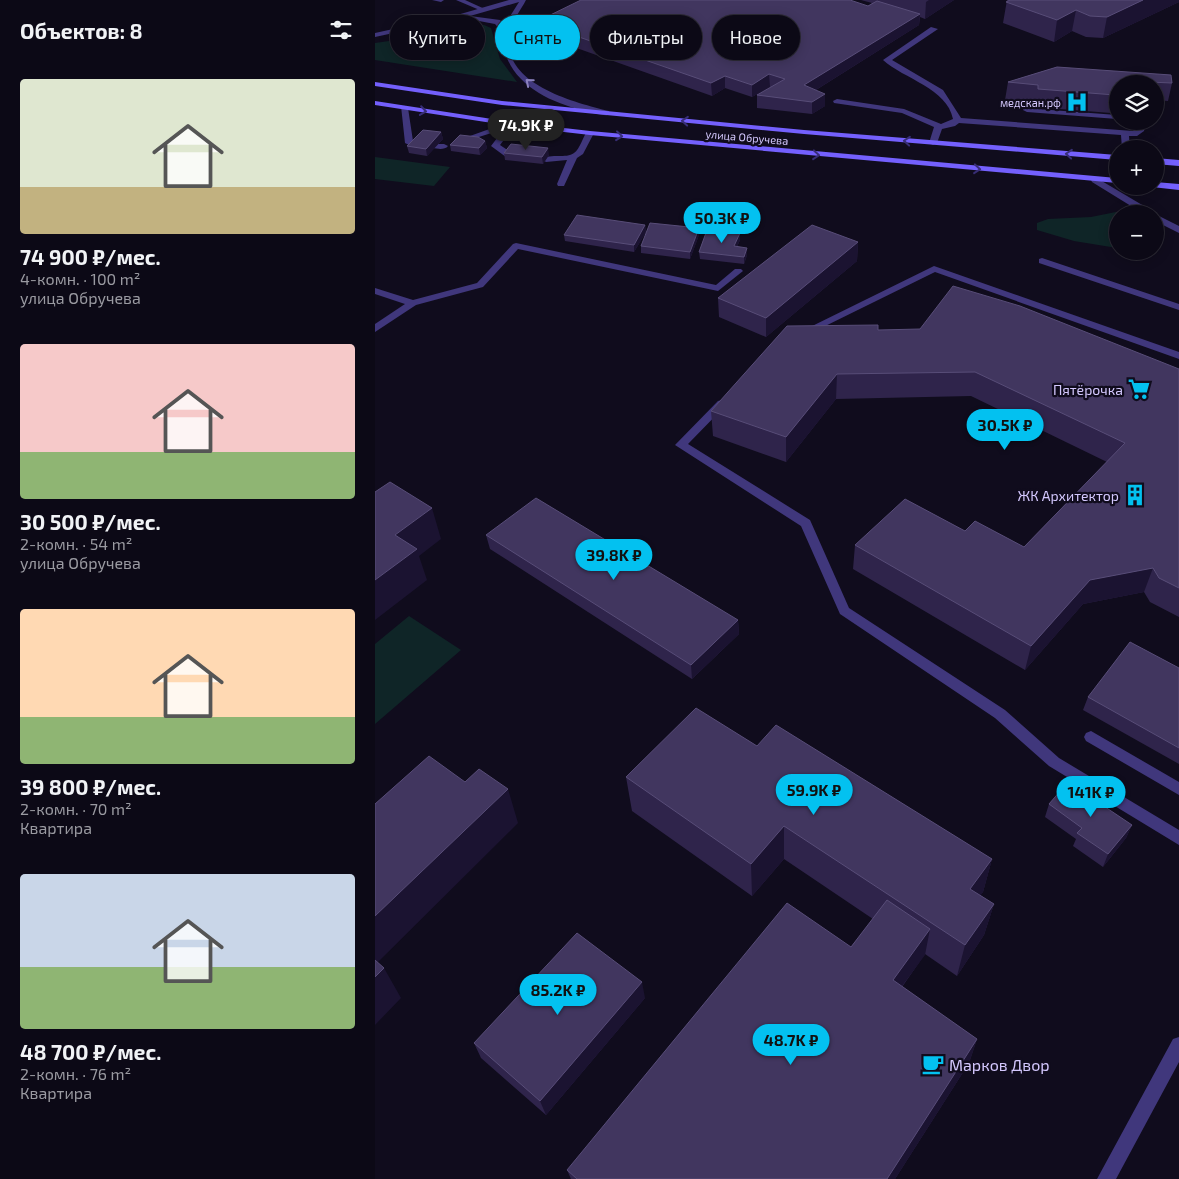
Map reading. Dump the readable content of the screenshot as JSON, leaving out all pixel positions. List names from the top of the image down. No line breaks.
{"streets":{"main road":["улица Обручева"]},"places":{"hospital":["медскан.рф"],"supermarket":["Пятёрочка"],"building":["ЖК Архитектор"],"cafe":["Марков Двор"]},"page":{"heading":"Объектов: 8","chip":["Купить","Снять","Фильтры","Новое"],"list":[{"name":"74 900 ₽/мес.","note":"4-комн. · 100 m² · улица Обручева"},{"name":"30 500 ₽/мес.","note":"2-комн. · 54 m² · улица Обручева"},{"name":"39 800 ₽/мес.","note":"2-комн. · 70 m² · Квартира"},{"name":"48 700 ₽/мес.","note":"2-комн. · 76 m² · Квартира"}],"map_buttons":["+","−"],"price":["74.9K ₽","50.3K ₽","30.5K ₽","39.8K ₽","59.9K ₽","141K ₽","85.2K ₽","48.7K ₽"]}}
